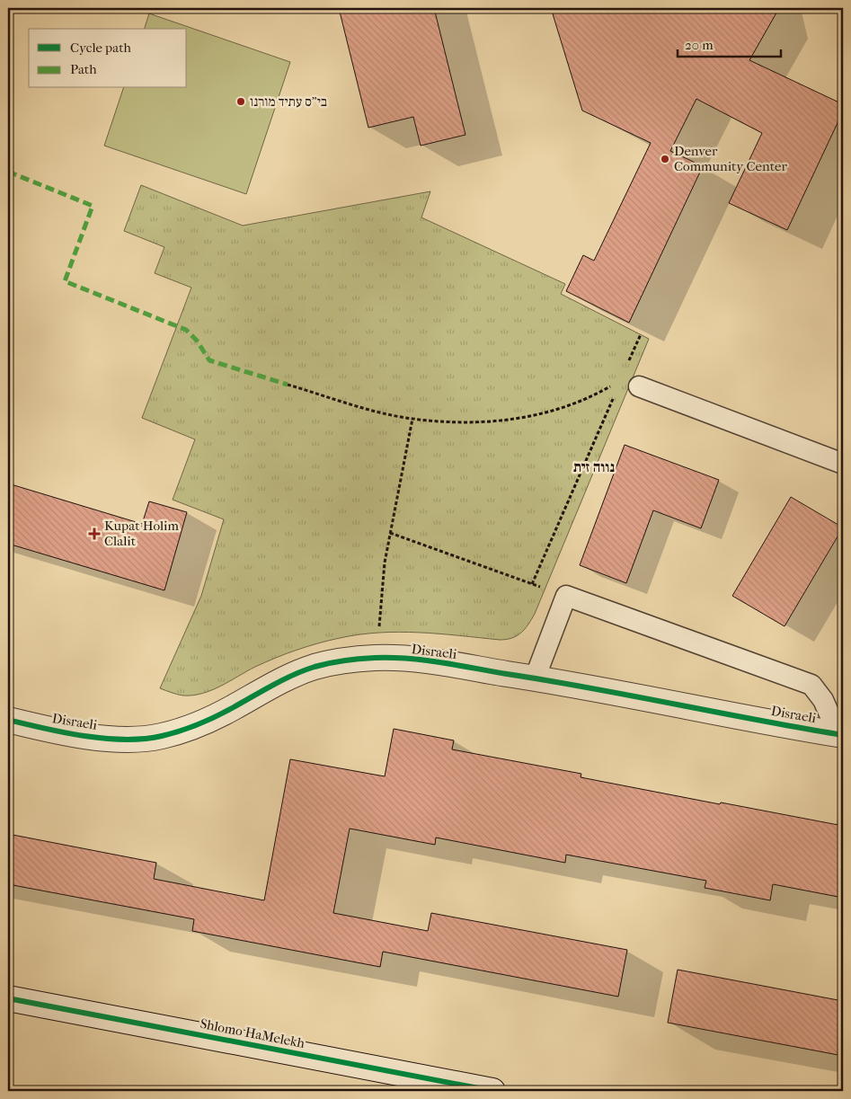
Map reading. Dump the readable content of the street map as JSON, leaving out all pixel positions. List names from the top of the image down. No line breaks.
{"streets":{"street":["Disraeli","Shlomo HaMelekh"]},"districts":["נווה זית"],"places":{"other":["בי\"ס עתיד מורנו","Denver Community Center"],"health":["Kupat Holim Clalit"]},"legend":["Cycle path","Path"],"scale_bar":"20 m"}
